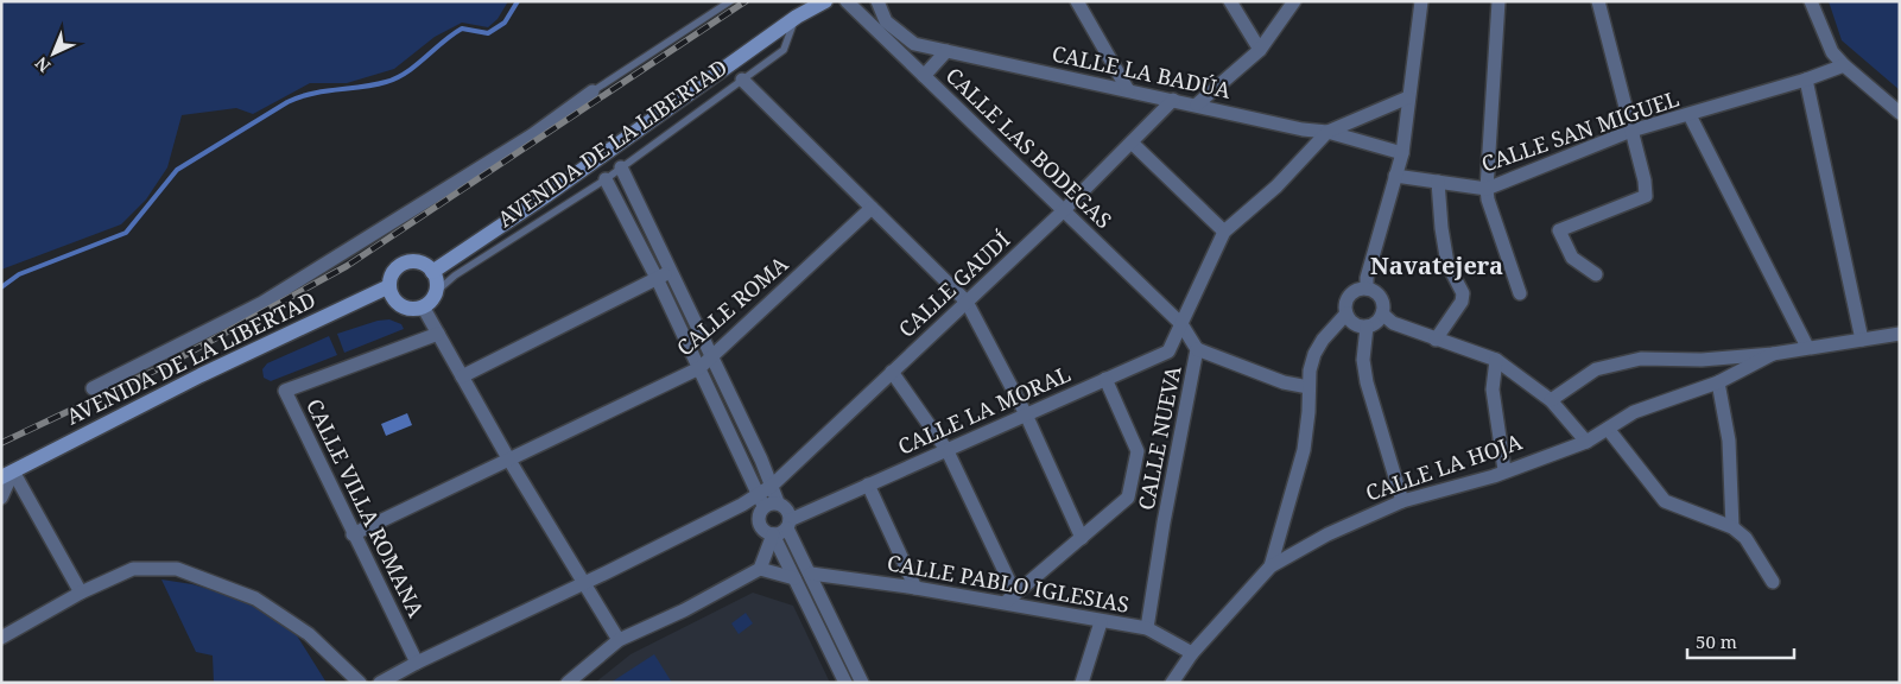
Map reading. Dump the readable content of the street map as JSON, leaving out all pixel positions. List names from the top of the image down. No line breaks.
{"streets":{"main road":["AVENIDA DE LA LIBERTAD"],"street":["CALLE LA BADÚA","CALLE SAN MIGUEL","CALLE LAS BODEGAS","CALLE GAUDÍ","CALLE ROMA","CALLE LA MORAL","CALLE NUEVA","CALLE LA HOJA","CALLE VILLA ROMANA","CALLE PABLO IGLESIAS"]},"crossings":[["CALLE LA BADÚA","CALLE GAUDÍ"],["CALLE LAS BODEGAS","CALLE GAUDÍ"],["CALLE LAS BODEGAS","CALLE LA MORAL"],["CALLE LAS BODEGAS","CALLE NUEVA"],["CALLE GAUDÍ","CALLE LA MORAL"],["CALLE ROMA","CALLE VILLA ROMANA"],["CALLE LA MORAL","CALLE NUEVA"],["CALLE NUEVA","CALLE PABLO IGLESIAS"],["CALLE LA HOJA","CALLE PABLO IGLESIAS"]],"districts":["Navatejera"],"scale_bar":"50 m","north":"bottom left"}
